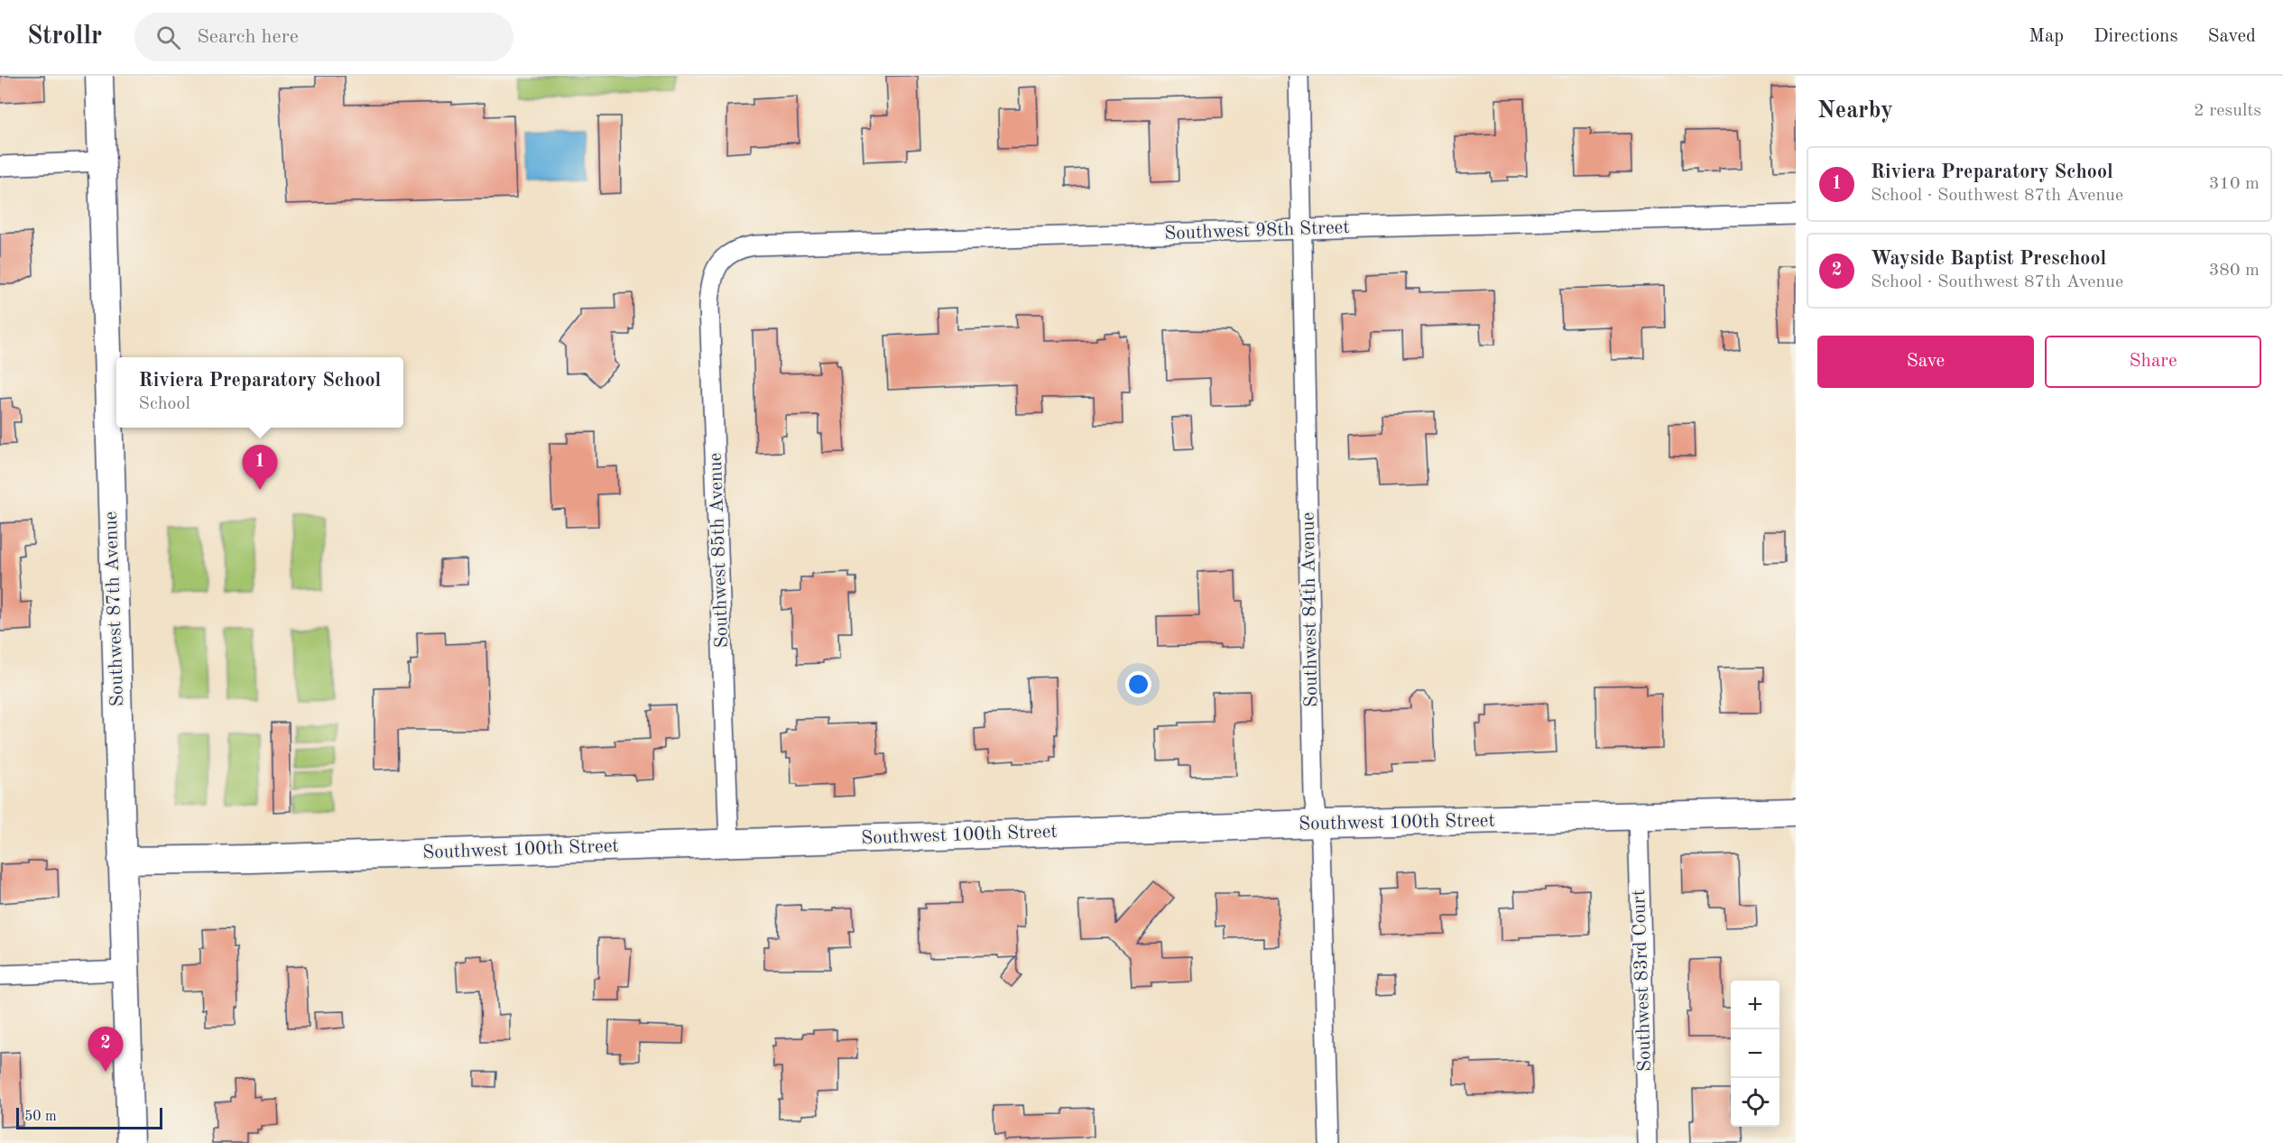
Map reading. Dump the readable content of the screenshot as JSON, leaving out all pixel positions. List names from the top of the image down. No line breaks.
{"streets":{"street":["Southwest 98th Street","Southwest 85th Avenue","Southwest 87th Avenue","Southwest 84th Avenue","Southwest 100th Street","Southwest 83rd Court"]},"crossings":[["Southwest 98th Street","Southwest 85th Avenue"],["Southwest 98th Street","Southwest 84th Avenue"],["Southwest 85th Avenue","Southwest 100th Street"],["Southwest 87th Avenue","Southwest 100th Street"],["Southwest 84th Avenue","Southwest 100th Street"],["Southwest 100th Street","Southwest 83rd Court"]],"scale_bar":"50 m","page":{"header":"Strollr","search":"Search here","nav":["Map","Directions","Saved"],"heading":["Nearby","2 results"],"list":[{"mark":"1","name":"Riviera Preparatory School","note":"School · Southwest 87th Avenue","value":"310 m"},{"mark":"2","name":"Wayside Baptist Preschool","note":"School · Southwest 87th Avenue","value":"380 m"}],"buttons":["Save","Share"],"popup":["Riviera Preparatory School","School"],"pins":["1","2"],"map_buttons":["+","−"],"scale":"50 m"}}
